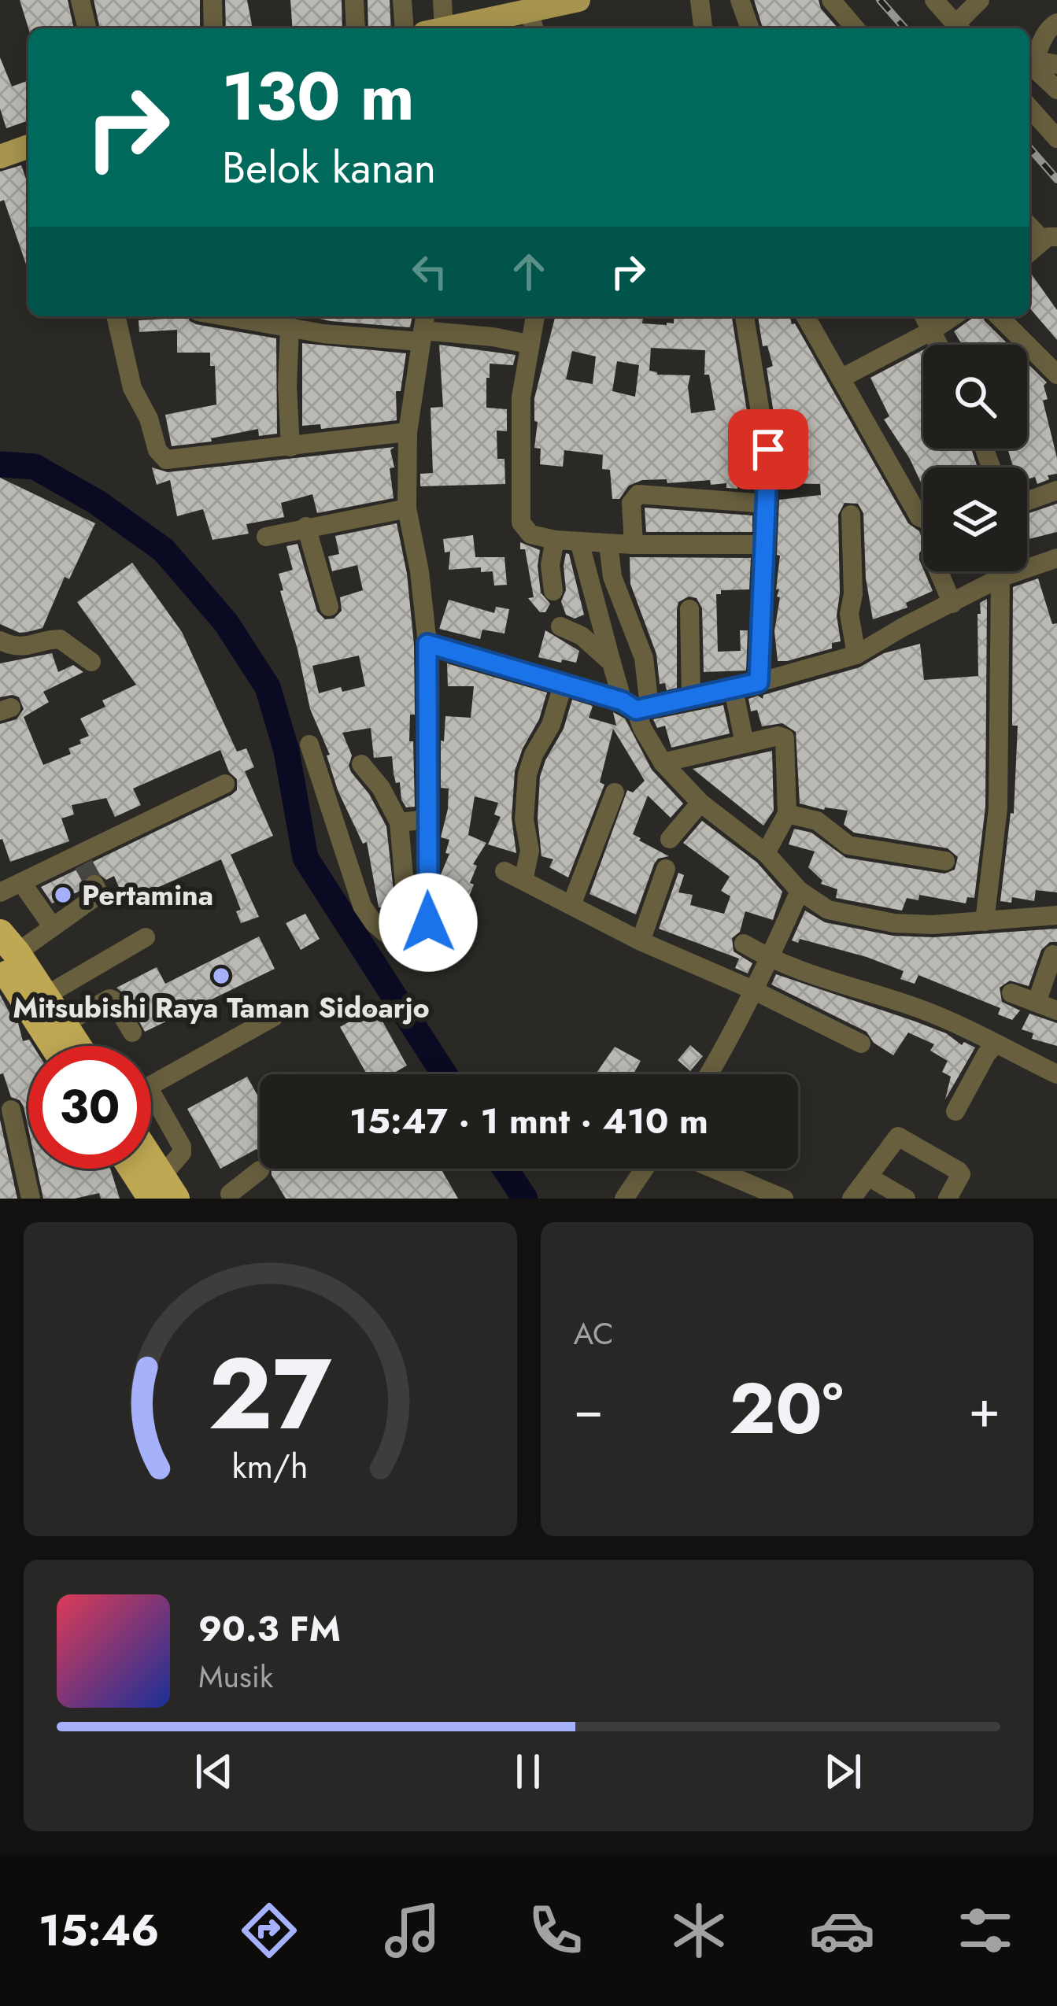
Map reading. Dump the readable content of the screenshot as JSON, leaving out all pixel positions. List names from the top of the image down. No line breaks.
{"places":["Pertamina","Mitsubishi Raya Taman Sidoarjo"],"page":{"turn":["130 m","Belok kanan"],"limit":"30","trip":"15:47 · 1 mnt · 410 m","tile":"AC","heat":["−","20°","+"],"song":["90.3 FM","Musik"],"tabs":"15:46","gauge":["27","km/h"]}}
